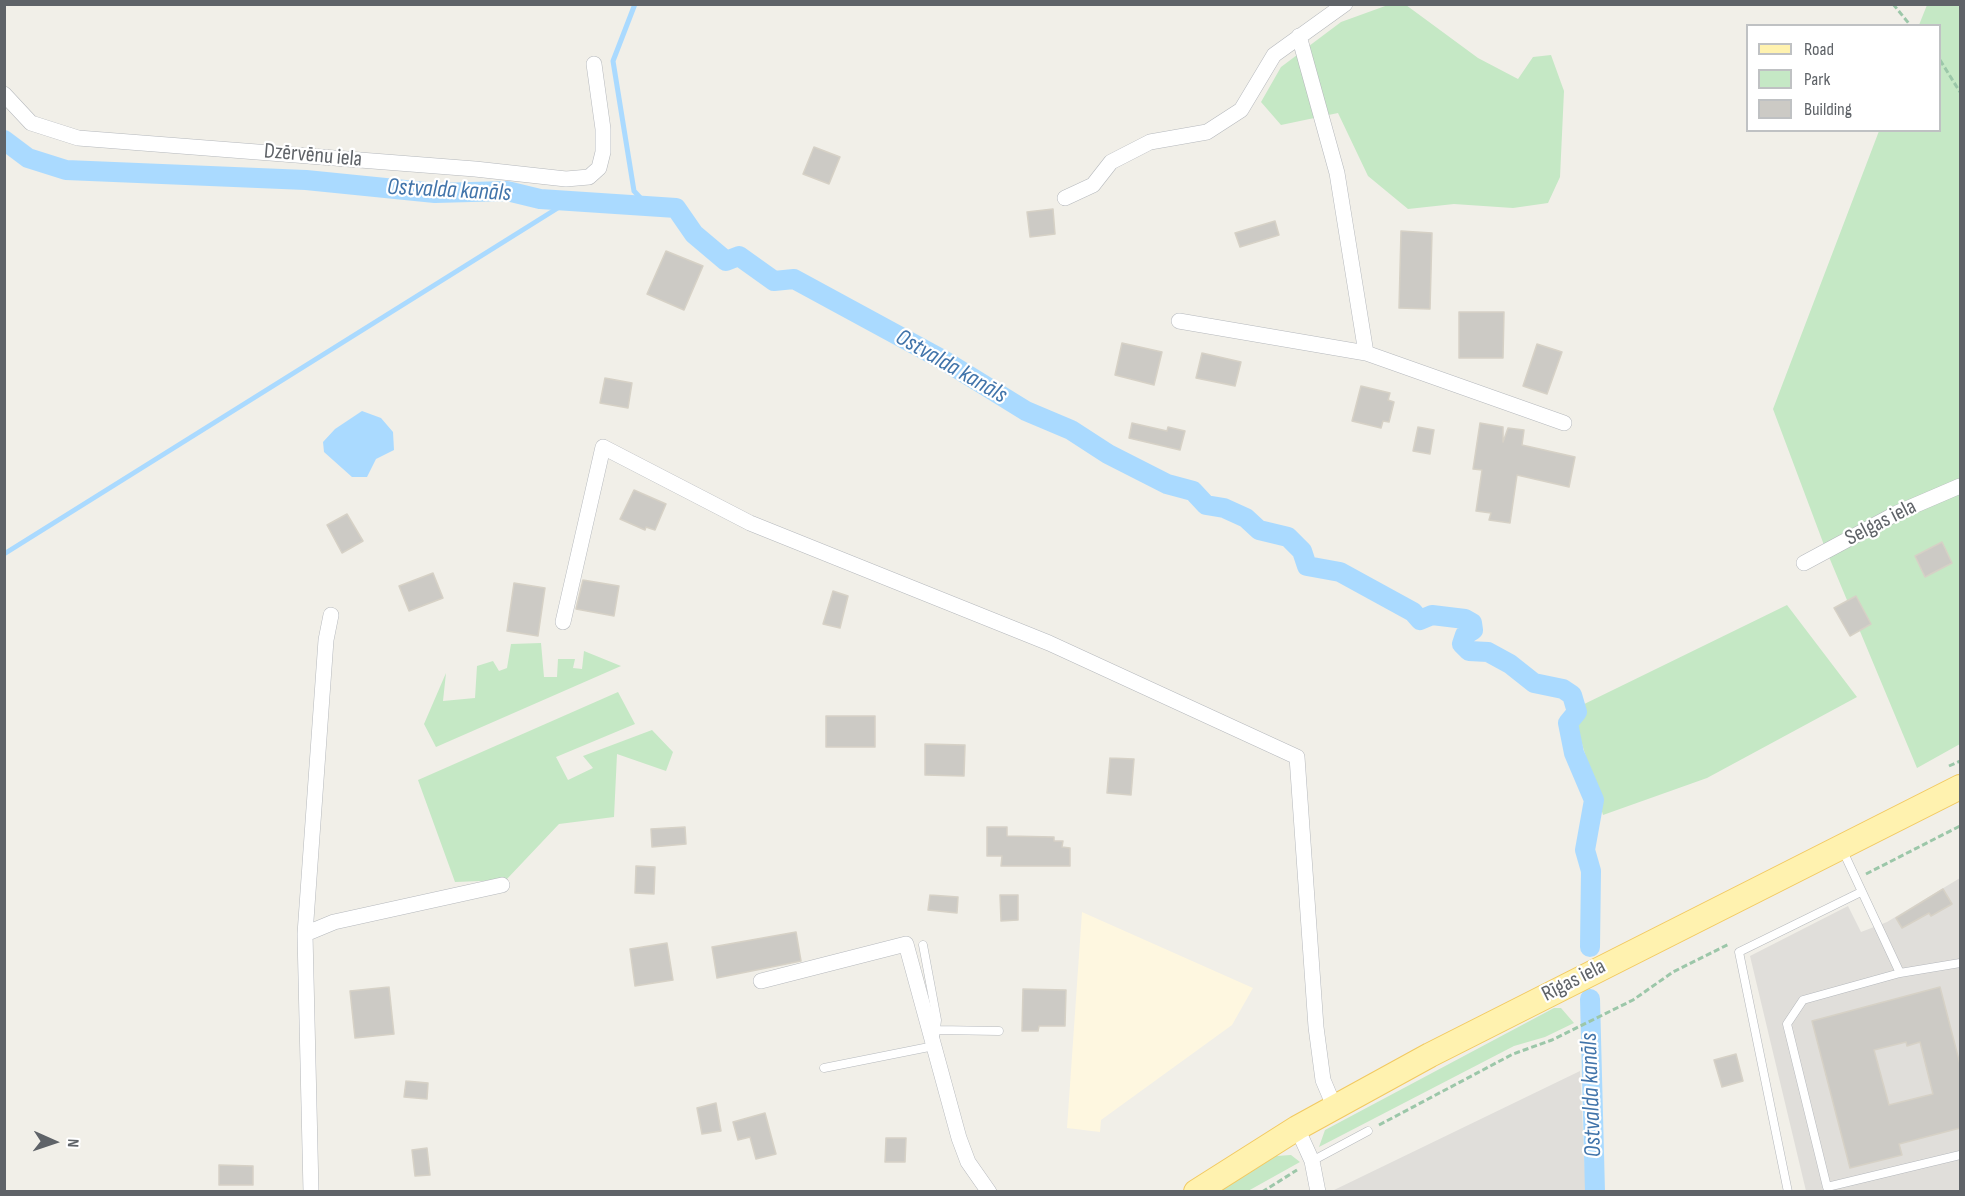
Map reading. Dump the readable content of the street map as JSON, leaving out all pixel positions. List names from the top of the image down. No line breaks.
{"streets":{"main road":["Rīgas iela"],"street":["Dzērvēnu iela","Selgas iela"]},"water":["Ostvalda kanāls"],"legend":["Road","Park","Building"],"north":"right"}
